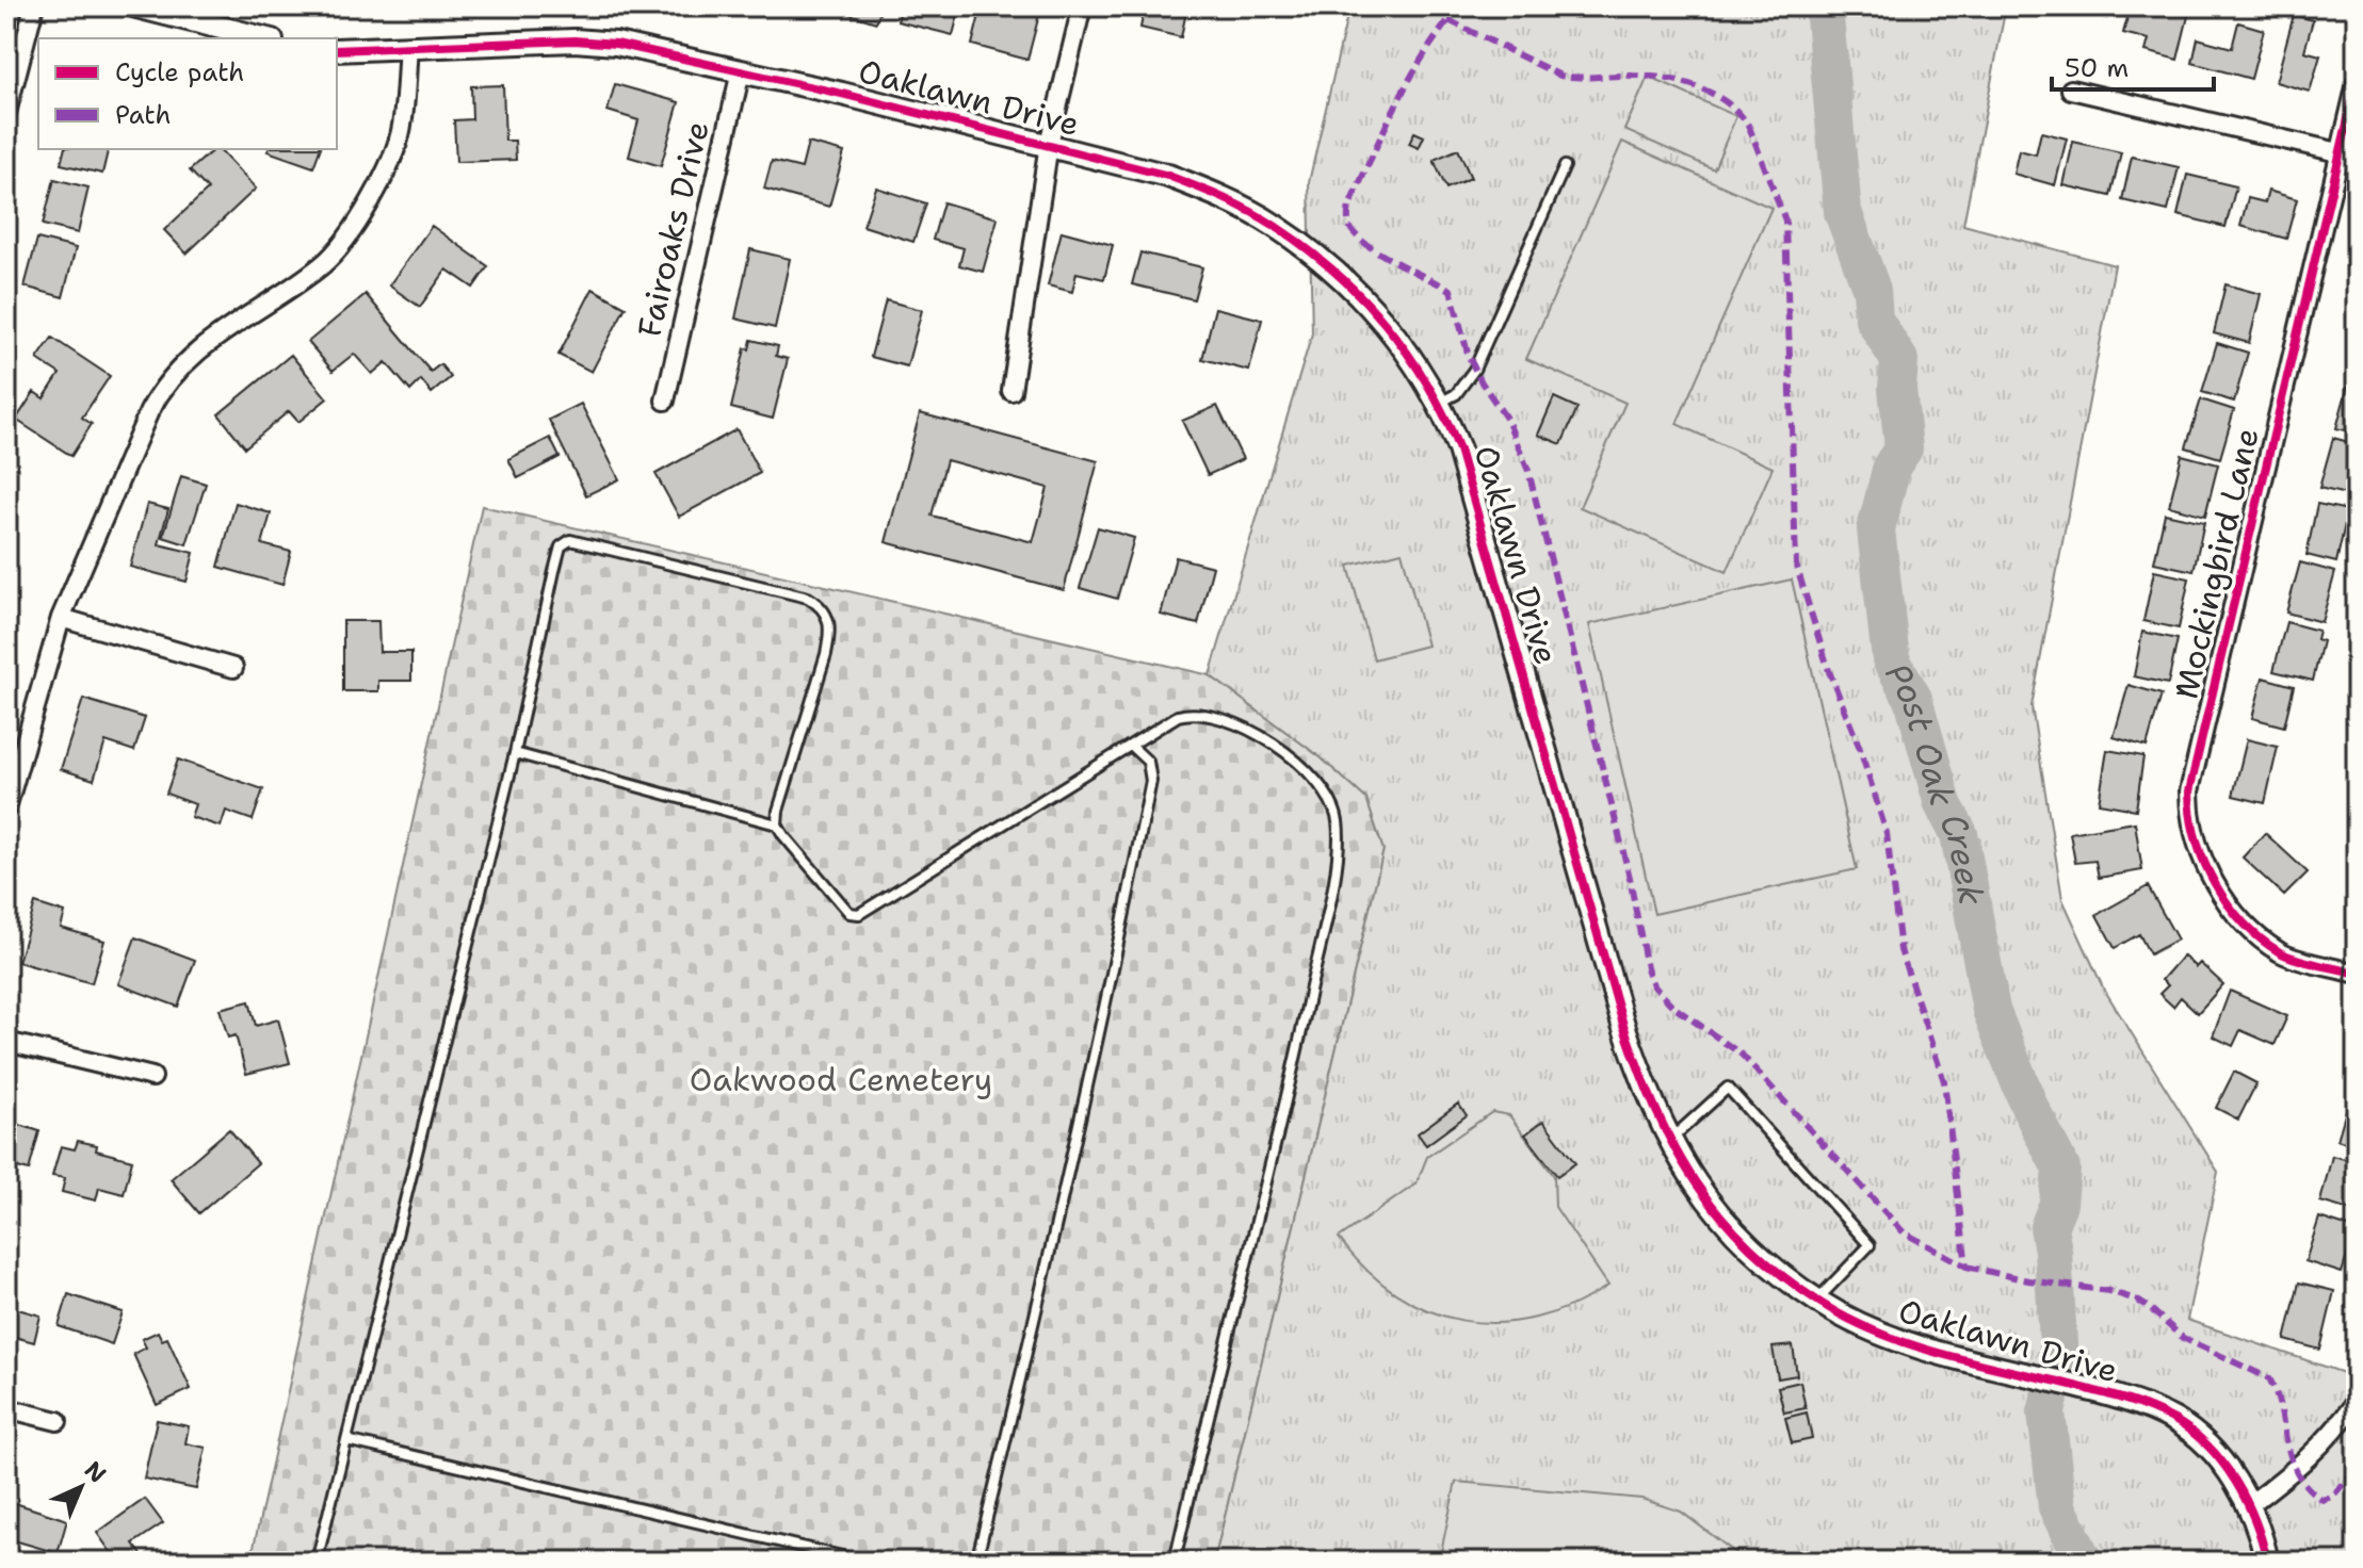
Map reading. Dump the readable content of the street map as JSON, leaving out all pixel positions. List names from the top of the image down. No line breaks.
{"streets":{"street":["Oaklawn Drive","Fairoaks Drive","Mockingbird Lane"]},"crossings":[["Oaklawn Drive","Fairoaks Drive"]],"water":["Post Oak Creek"],"parks":["Oakwood Cemetery"],"legend":["Cycle path","Path"],"scale_bar":"50 m","north":"top right"}
